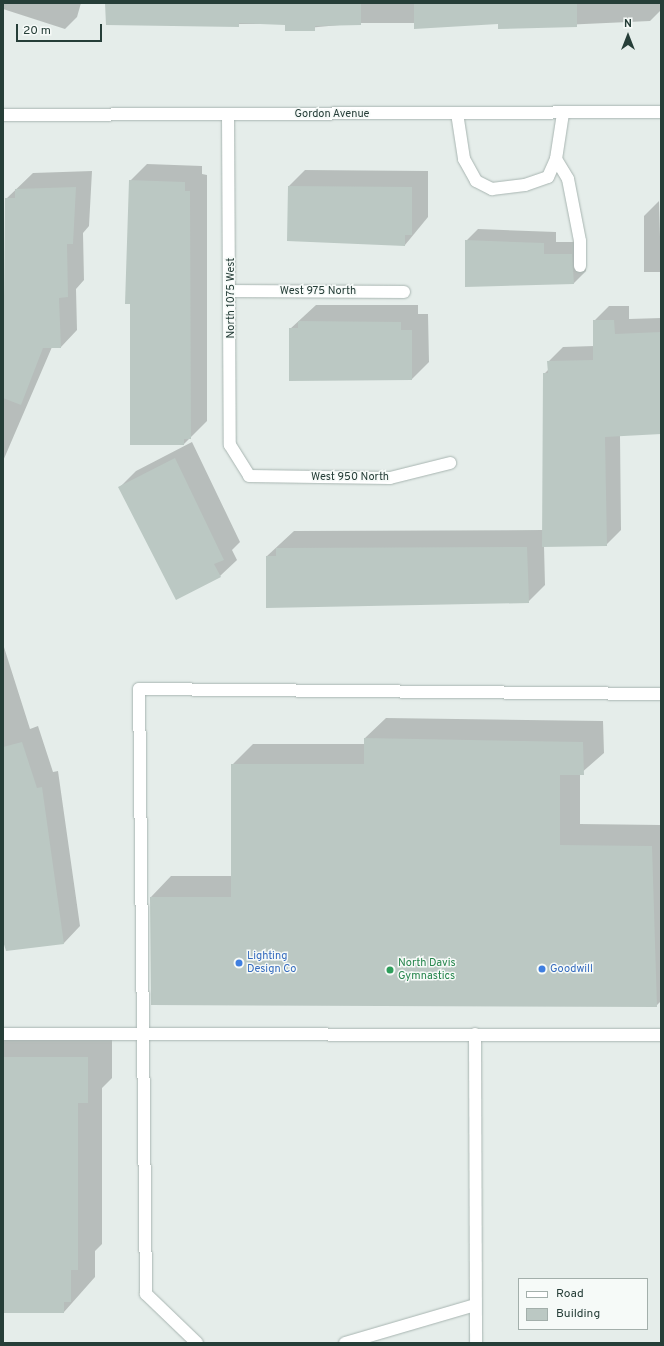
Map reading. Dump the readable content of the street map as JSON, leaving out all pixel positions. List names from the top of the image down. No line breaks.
{"streets":{"street":["Gordon Avenue","West 975 North","North 1075 West","West 950 North"]},"crossings":[["Gordon Avenue","North 1075 West"],["West 975 North","North 1075 West"],["North 1075 West","West 950 North"]],"places":["Lighting Design Co","Goodwill","North Davis Gymnastics"],"legend":["Road","Building"],"scale_bar":"20 m","north":"top"}
